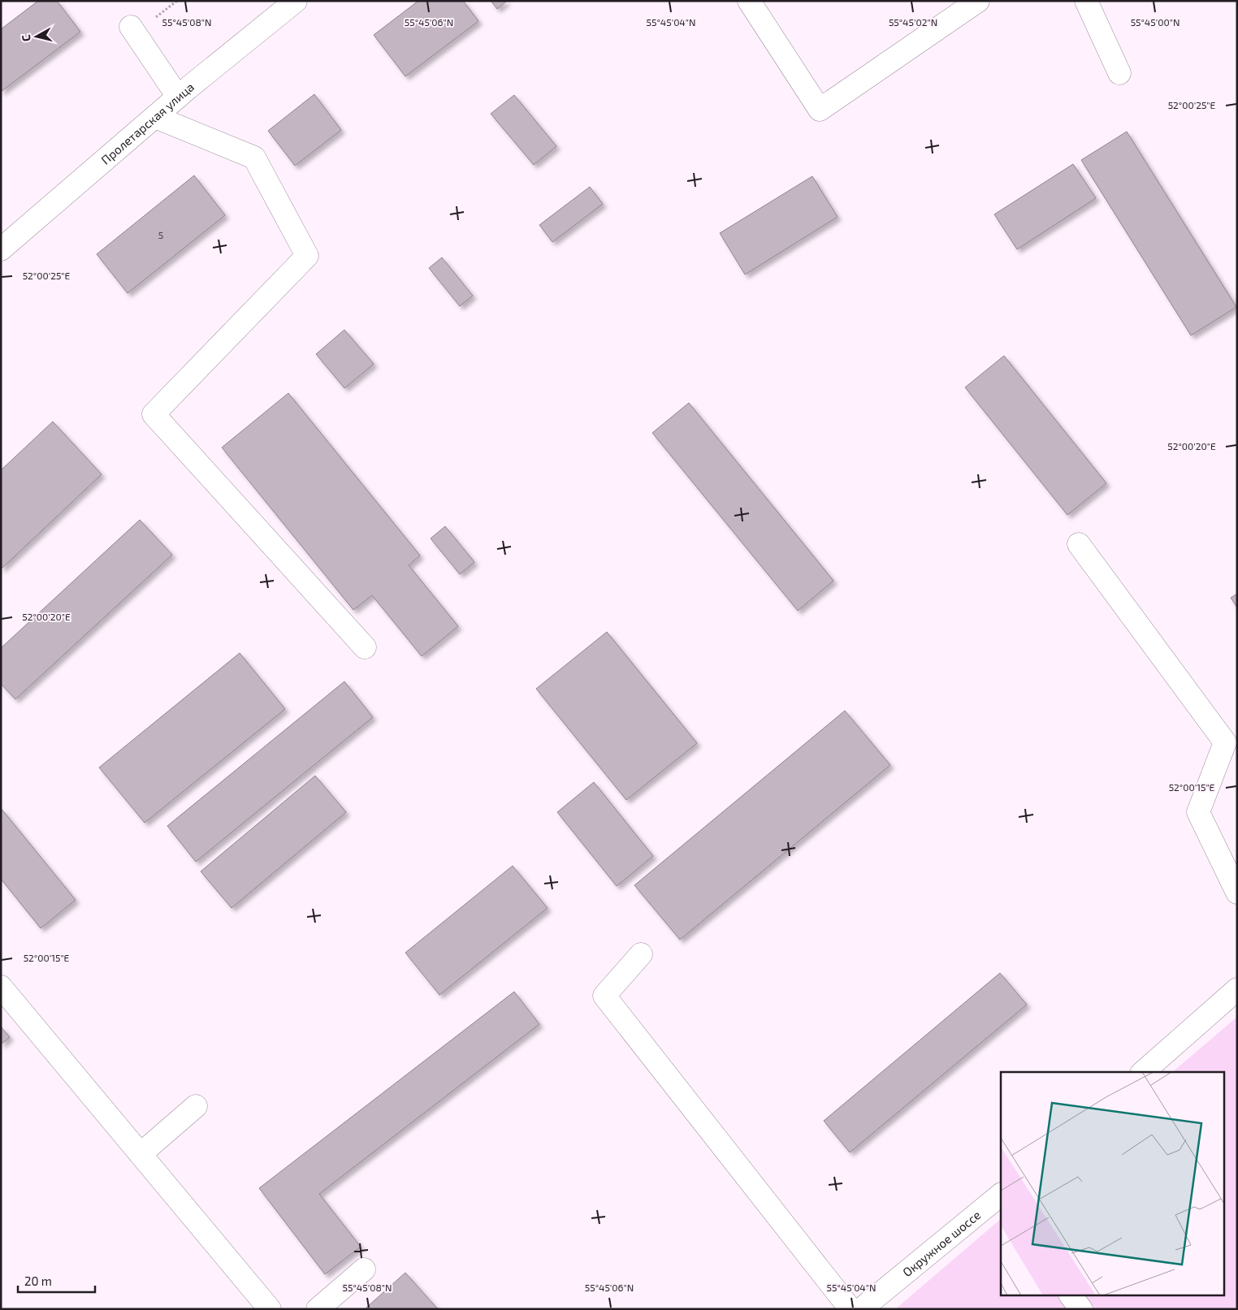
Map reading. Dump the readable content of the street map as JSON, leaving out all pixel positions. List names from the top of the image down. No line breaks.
{"streets":{"street":["Пролетарская улица","Окружное шоссе"]},"house_numbers":["5"],"scale_bar":"20 m","north":"left","coordinates":["55°45'08\"N","55°45'06\"N","55°45'04\"N","55°45'02\"N","55°45'00\"N","52°00'25\"E","52°00'20\"E","52°00'15\"E"]}
